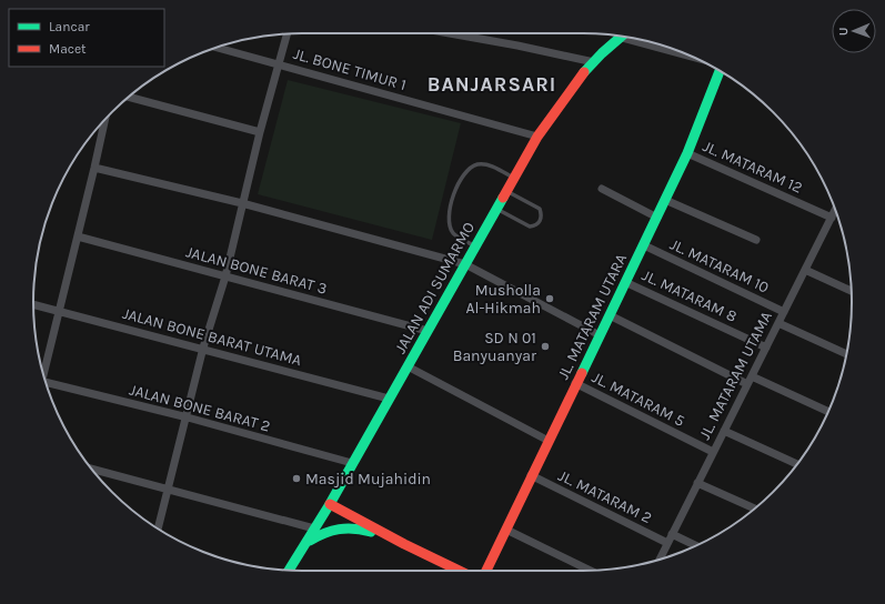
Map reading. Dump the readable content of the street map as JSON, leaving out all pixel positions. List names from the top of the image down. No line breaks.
{"streets":{"street":["JL. BONE TIMUR 1","JL. MATARAM 12","JL. MATARAM 10","JALAN BONE BARAT 3","JALAN ADI SUMARMO","JL. MATARAM 8","JL. MATARAM UTARA","JALAN BONE BARAT UTAMA","JL. MATARAM UTAMA","JL. MATARAM 5","JALAN BONE BARAT 2","JL. MATARAM 2"]},"crossings":[["JL. BONE TIMUR 1","JALAN ADI SUMARMO"],["JL. MATARAM 12","JL. MATARAM UTARA"],["JL. MATARAM 12","JL. MATARAM UTAMA"],["JL. MATARAM 10","JL. MATARAM UTARA"],["JL. MATARAM 10","JL. MATARAM UTAMA"],["JALAN BONE BARAT 3","JALAN ADI SUMARMO"],["JALAN ADI SUMARMO","JALAN BONE BARAT UTAMA"],["JALAN ADI SUMARMO","JALAN BONE BARAT 2"],["JL. MATARAM 8","JL. MATARAM UTARA"],["JL. MATARAM 8","JL. MATARAM UTAMA"],["JL. MATARAM UTARA","JL. MATARAM 5"],["JL. MATARAM UTARA","JL. MATARAM 2"],["JL. MATARAM UTAMA","JL. MATARAM 5"],["JL. MATARAM UTAMA","JL. MATARAM 2"]],"districts":["BANJARSARI"],"places":["Musholla Al-Hikmah","SD N 01 Banyuanyar","Masjid Mujahidin"],"legend":["Lancar","Macet"],"north":"left"}
